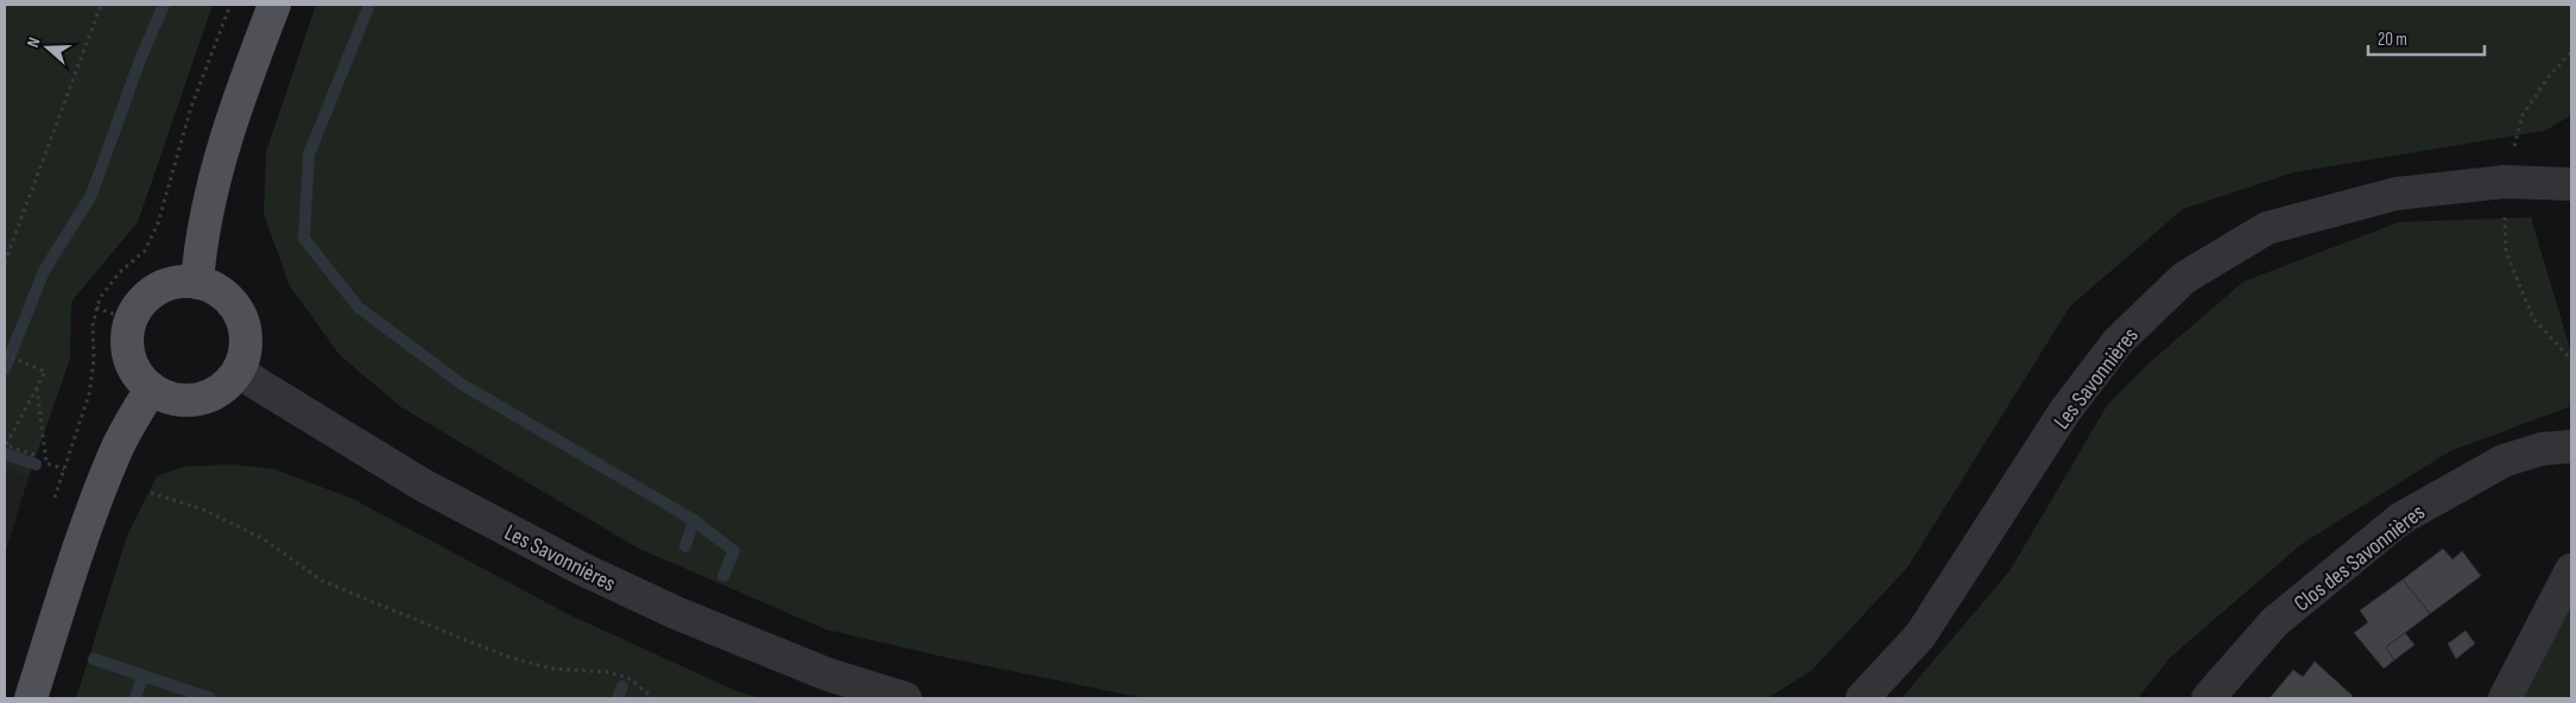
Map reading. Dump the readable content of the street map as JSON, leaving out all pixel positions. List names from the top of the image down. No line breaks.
{"streets":{"street":["Les Savonnières","Clos des Savonnières"]},"scale_bar":"20 m","north":"left"}
